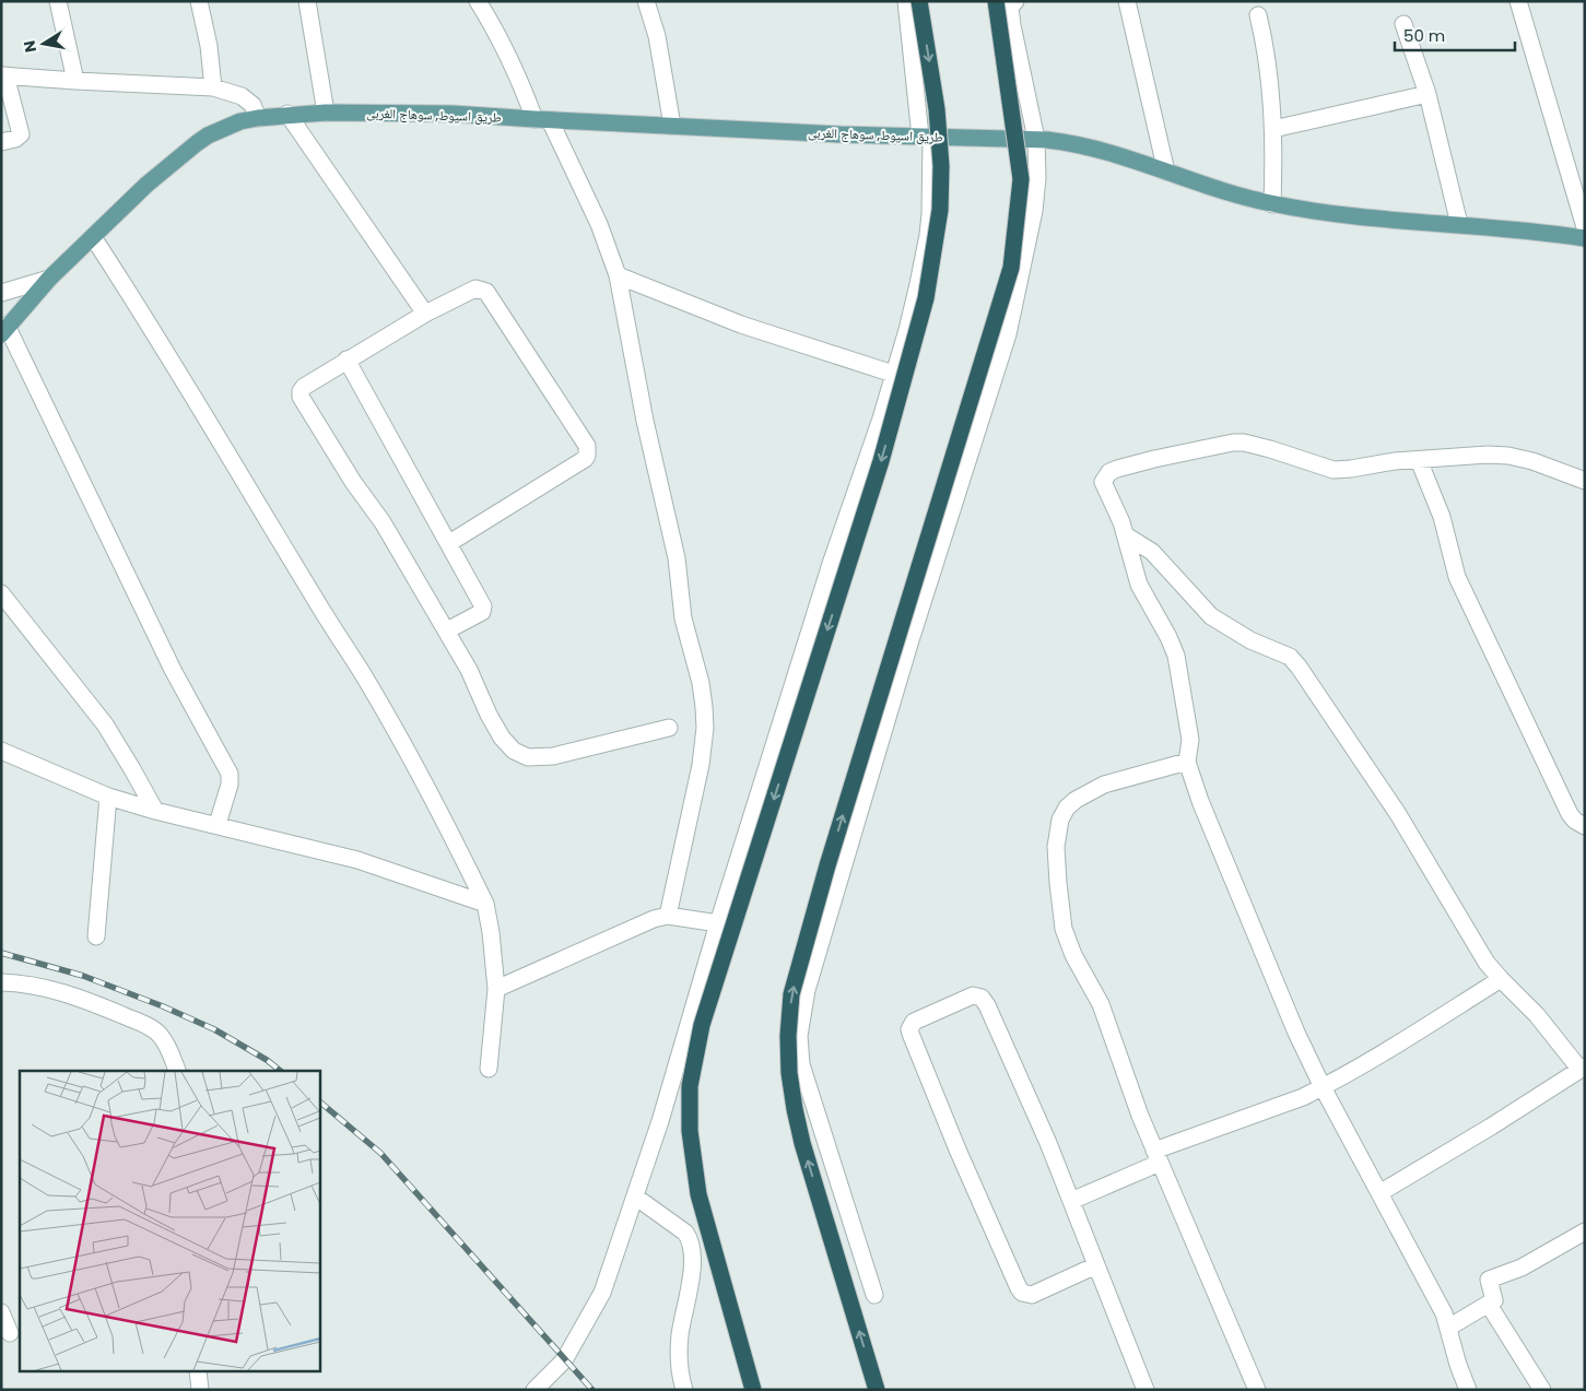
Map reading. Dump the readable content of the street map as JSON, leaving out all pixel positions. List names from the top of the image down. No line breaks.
{"streets":{"main road":["طريق اسيوط, سوهاج الغربى"]},"scale_bar":"50 m","north":"left"}
